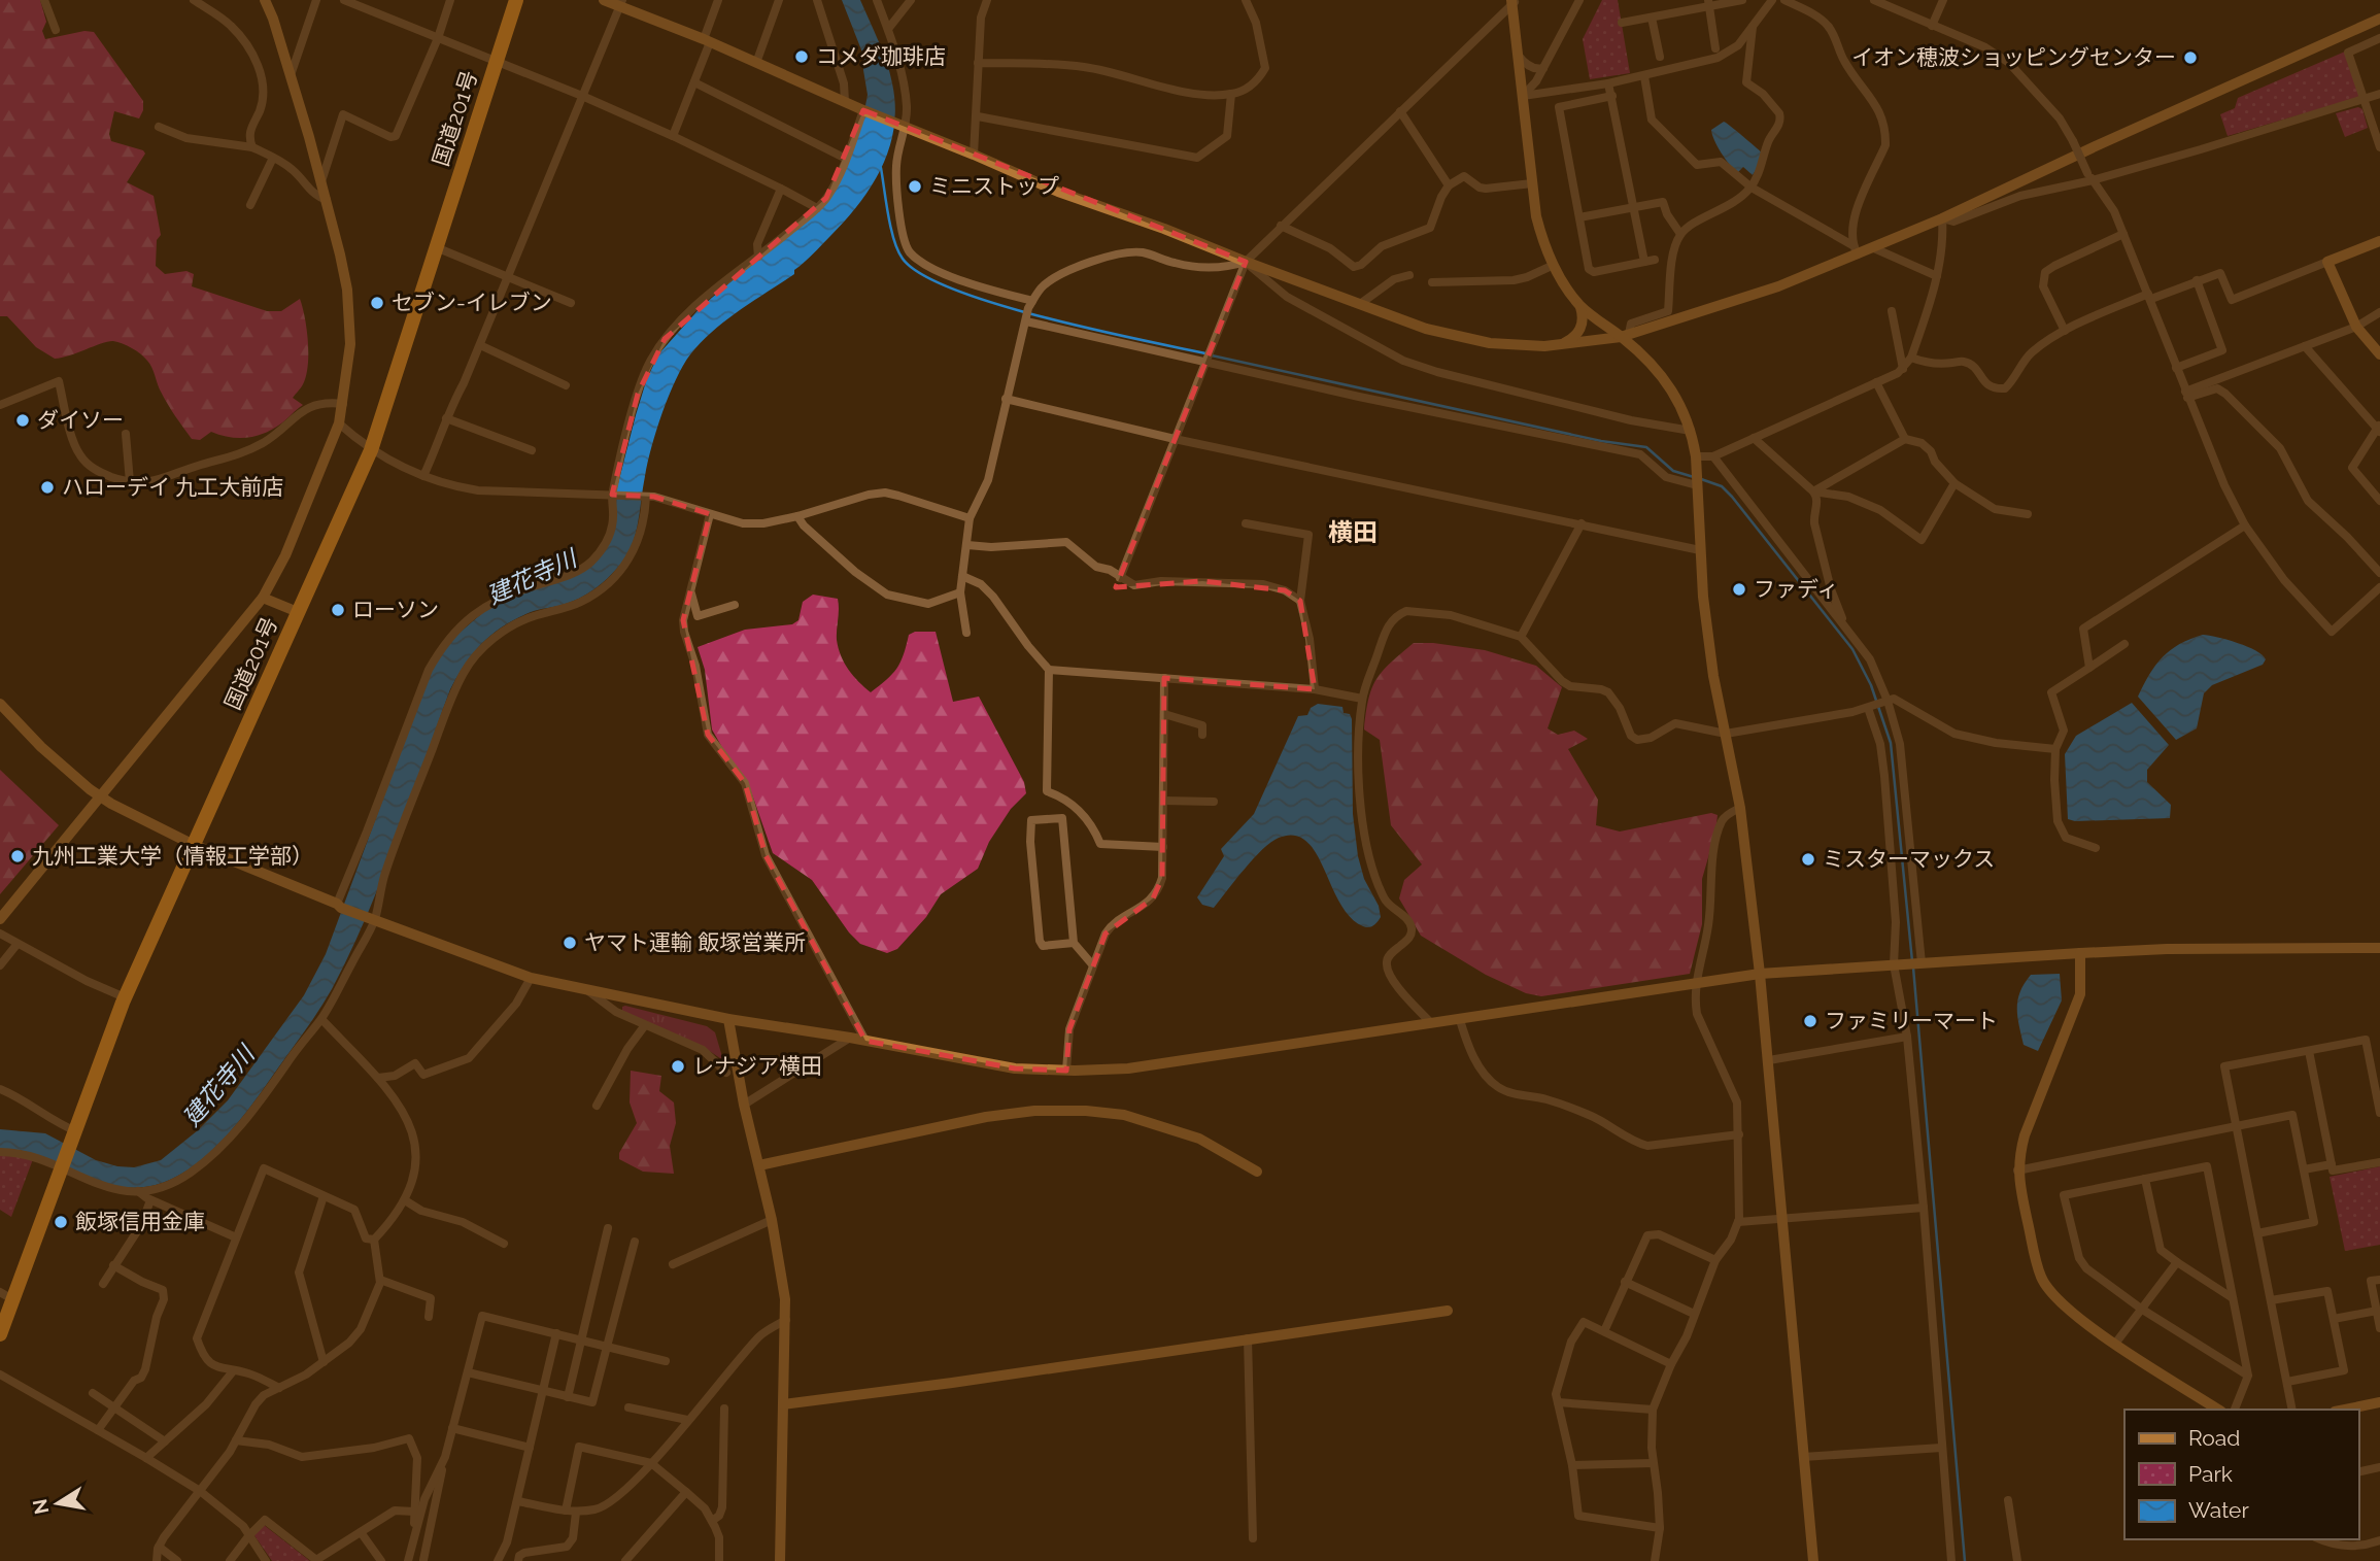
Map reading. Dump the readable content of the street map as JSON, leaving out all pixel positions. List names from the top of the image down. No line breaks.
{"streets":{"highway":["国道201号"]},"districts":["横田"],"water":["建花寺川"],"places":["コメダ珈琲店","イオン穂波ショッピングセンター","ミニストップ","セブン-イレブン","ダイソー","ハローデイ 九工大前店","ファディ","ローソン","九州工業大学（情報工学部）","ミスターマックス","ヤマト運輸 飯塚営業所","ファミリーマート","レナジア横田","飯塚信用金庫"],"legend":["Road","Park","Water"],"north":"left"}
